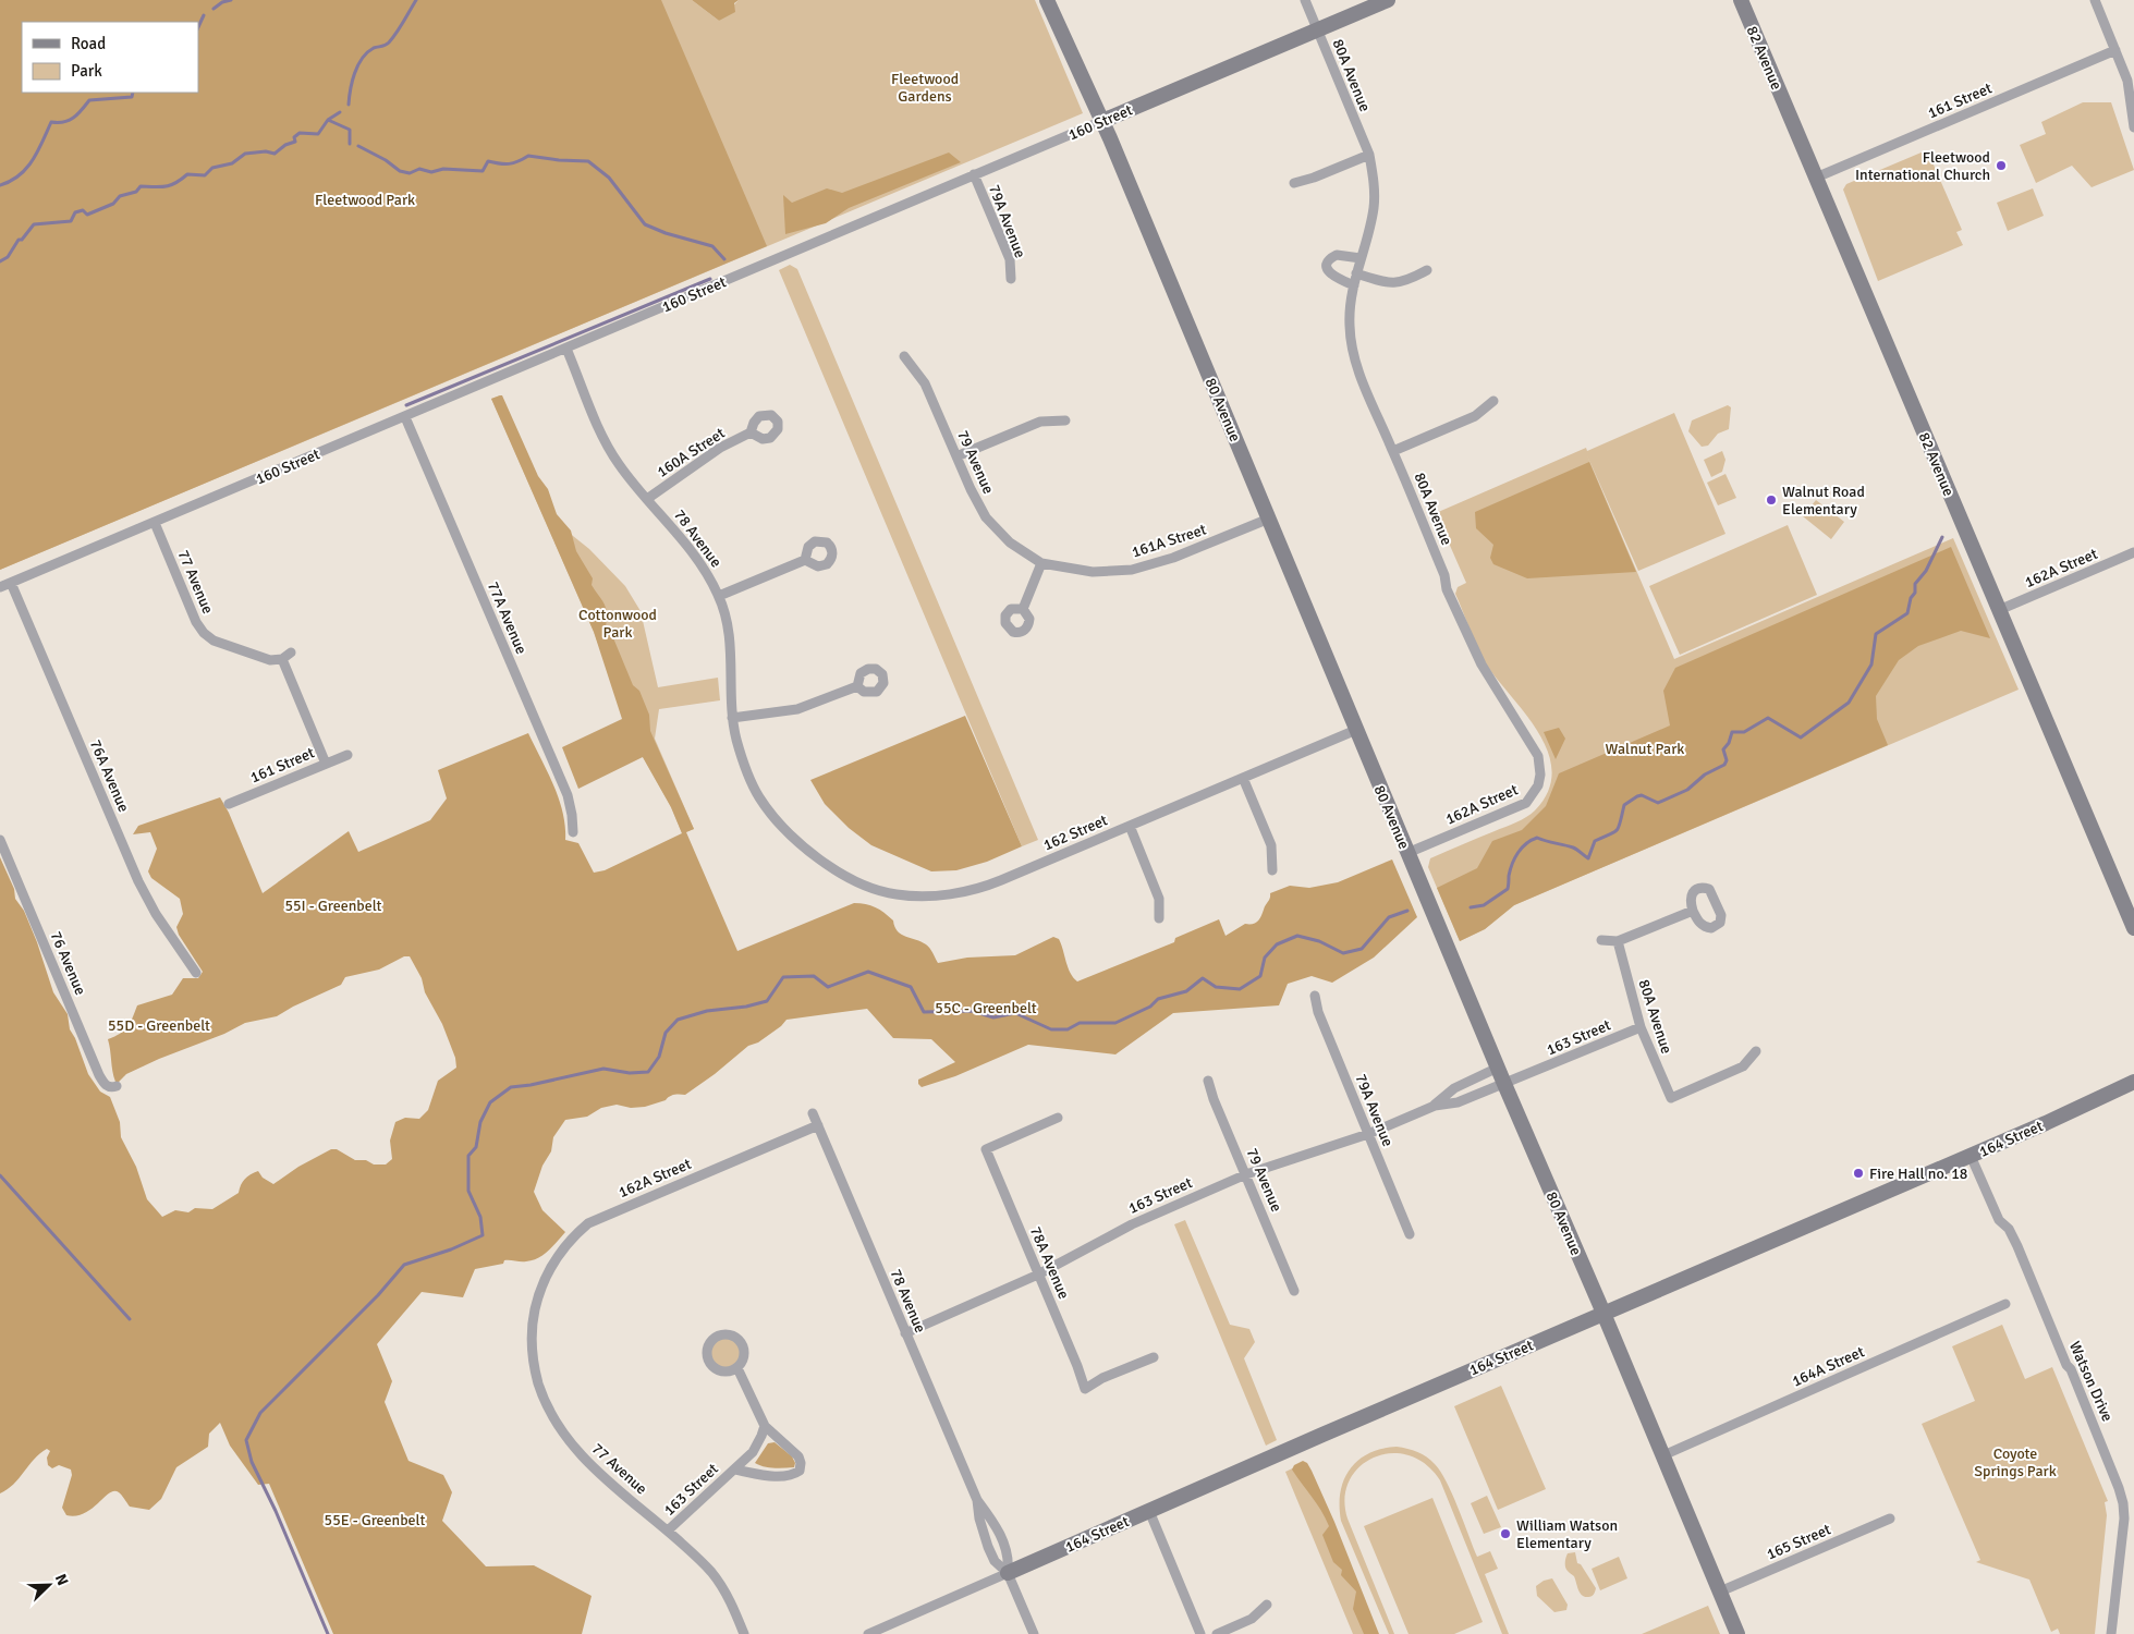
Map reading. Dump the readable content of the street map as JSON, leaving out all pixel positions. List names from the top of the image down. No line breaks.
{"streets":{"street":["82 Avenue","80A Avenue","161 Street","160 Street","79A Avenue","80 Avenue","160A Street","79 Avenue","78 Avenue","161A Street","162A Street","77 Avenue","77A Avenue","76A Avenue","162 Street","76 Avenue","163 Street","164 Street","78A Avenue","164A Street","Watson Drive","165 Street"]},"crossings":[["82 Avenue","161 Street"],["82 Avenue","162A Street"],["80A Avenue","160 Street"],["80A Avenue","162A Street"],["80A Avenue","163 Street"],["160 Street","79A Avenue"],["160 Street","80 Avenue"],["160 Street","78 Avenue"],["160 Street","77 Avenue"],["160 Street","77A Avenue"],["160 Street","76A Avenue"],["79A Avenue","163 Street"],["80 Avenue","161A Street"],["80 Avenue","162A Street"],["80 Avenue","162 Street"],["80 Avenue","163 Street"],["80 Avenue","164 Street"],["80 Avenue","164A Street"],["80 Avenue","165 Street"],["160A Street","78 Avenue"],["79 Avenue","161A Street"],["79 Avenue","163 Street"],["78 Avenue","162A Street"],["78 Avenue","162 Street"],["78 Avenue","163 Street"],["78 Avenue","164 Street"],["162A Street","77 Avenue"],["77 Avenue","163 Street"],["163 Street","78A Avenue"],["164 Street","Watson Drive"]],"parks":["Fleetwood Gardens","Fleetwood Park","Cottonwood Park","Walnut Park","55I - Greenbelt","55C - Greenbelt","55D - Greenbelt","Coyote Springs Park","55E - Greenbelt"],"places":["Fleetwood International Church","Walnut Road Elementary","Fire Hall no. 18","William Watson Elementary"],"legend":["Road","Park"],"north":"top right"}
